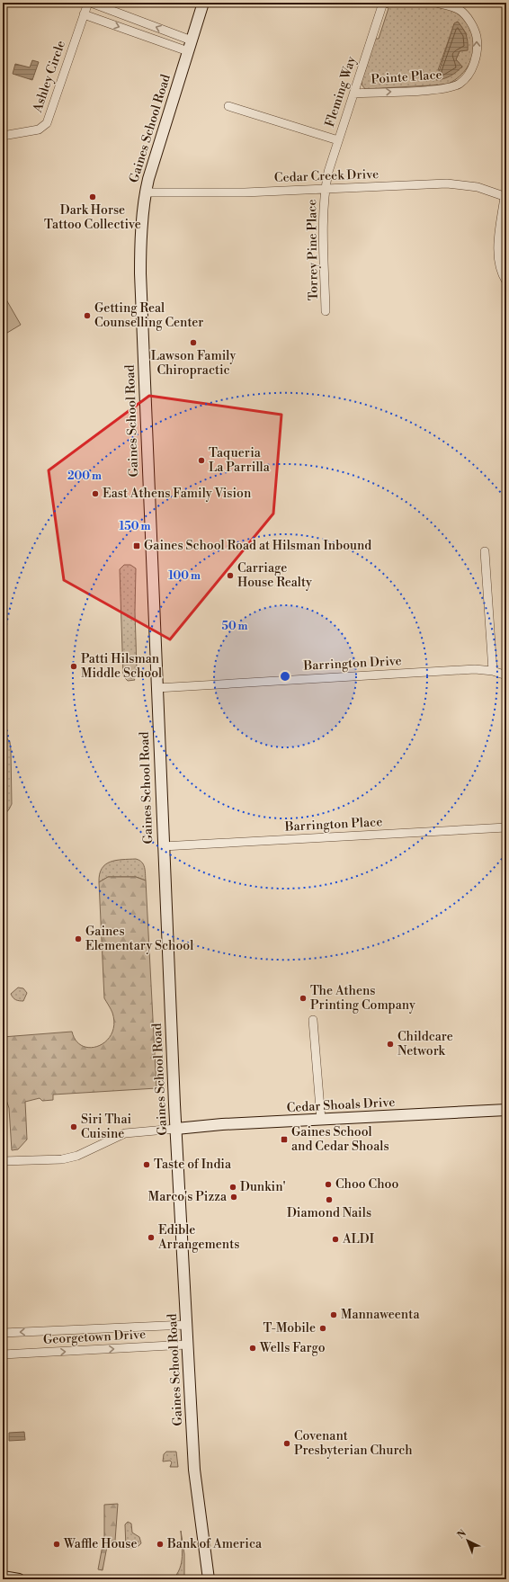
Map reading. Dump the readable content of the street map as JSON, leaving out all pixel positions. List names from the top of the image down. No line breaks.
{"streets":{"main road":["Gaines School Road","Cedar Shoals Drive"],"street":["Ashley Circle","Pointe Place","Fleming Way","Cedar Creek Drive","Torrey Pine Place","Barrington Drive","Barrington Place","Georgetown Drive"]},"crossings":[["Ashley Circle","Gaines School Road"],["Pointe Place","Fleming Way"],["Fleming Way","Cedar Creek Drive"],["Fleming Way","Torrey Pine Place"],["Gaines School Road","Cedar Creek Drive"],["Gaines School Road","Barrington Drive"],["Gaines School Road","Barrington Place"],["Gaines School Road","Cedar Shoals Drive"],["Gaines School Road","Georgetown Drive"],["Cedar Creek Drive","Torrey Pine Place"]],"places":{"other":["Dark Horse Tattoo Collective","Getting Real Counselling Center","Lawson Family Chiropractic","Taqueria La Parrilla","East Athens Family Vision","Carriage House Realty","Patti Hilsman Middle School","Gaines Elementary School","The Athens Printing Company","Childcare Network","Siri Thai Cuisine","Taste of India","Choo Choo","Dunkin'","Marco's Pizza","Diamond Nails","Edible Arrangements","ALDI","Mannaweenta","T-Mobile","Wells Fargo","Covenant Presbyterian Church","Waffle House","Bank of America"],"transit":["Gaines School Road at Hilsman Inbound","Gaines School and Cedar Shoals"]},"north":"top left","rings":["200 m","150 m","100 m","50 m"]}
